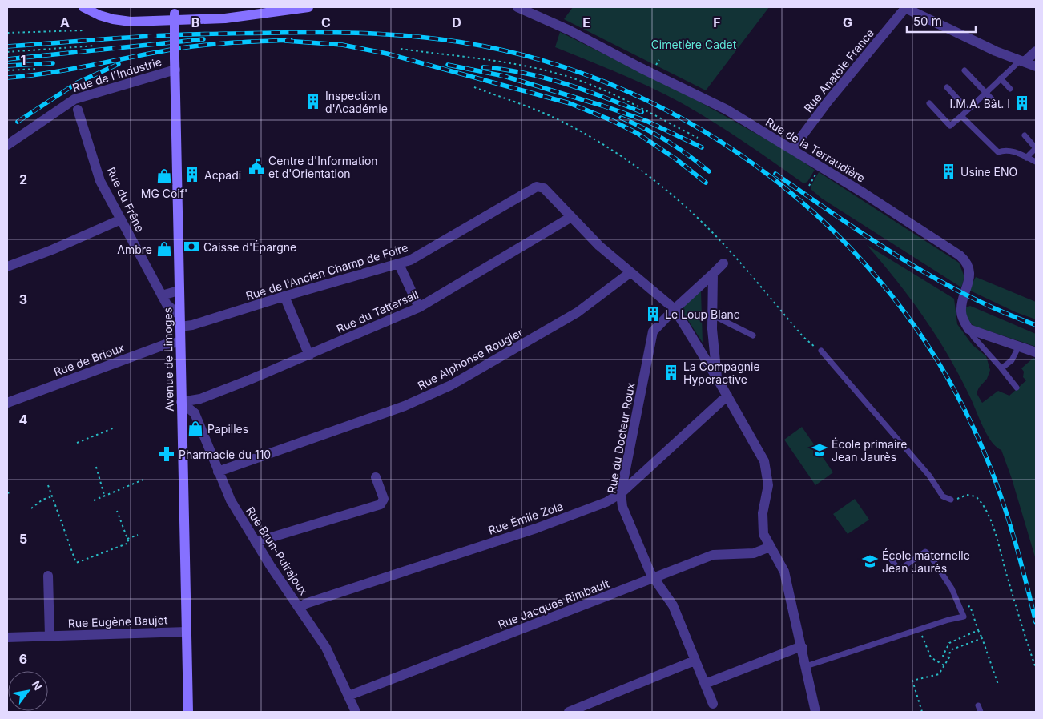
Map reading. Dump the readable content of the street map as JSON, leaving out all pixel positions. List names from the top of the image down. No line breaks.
{"streets":{"main road":["Avenue de Limoges"],"street":["Rue Anatole France","Rue de l'Industrie","Rue de la Terraudière","Rue du Frêne","Rue de l'Ancien Champ de Foire","Rue du Tattersall","Rue Alphonse Rougier","Rue de Brioux","Rue du Docteur Roux","Rue Émile Zola","Rue Brun-Puirajoux","Rue Jacques Rimbault","Rue Eugène Baujet"]},"crossings":[["Rue Anatole France","Rue de la Terraudière"],["Rue de l'Industrie","Avenue de Limoges"],["Rue du Frêne","Avenue de Limoges"],["Rue de l'Ancien Champ de Foire","Rue du Tattersall"],["Rue de l'Ancien Champ de Foire","Rue Alphonse Rougier"],["Rue de l'Ancien Champ de Foire","Avenue de Limoges"],["Rue de l'Ancien Champ de Foire","Rue du Docteur Roux"],["Rue de l'Ancien Champ de Foire","Rue Émile Zola"],["Rue de l'Ancien Champ de Foire","Rue Jacques Rimbault"],["Rue du Tattersall","Avenue de Limoges"],["Rue du Tattersall","Rue Brun-Puirajoux"],["Rue Alphonse Rougier","Rue Brun-Puirajoux"],["Rue de Brioux","Avenue de Limoges"],["Avenue de Limoges","Rue Brun-Puirajoux"],["Avenue de Limoges","Rue Eugène Baujet"],["Rue du Docteur Roux","Rue Émile Zola"],["Rue du Docteur Roux","Rue Jacques Rimbault"],["Rue Émile Zola","Rue Brun-Puirajoux"],["Rue Brun-Puirajoux","Rue Jacques Rimbault"]],"parks":["Cimetière Cadet"],"places":{"building":["Inspection d'Académie","I.M.A. Bât. I","Usine ENO","Acpadi","Le Loup Blanc","La Compagnie Hyperactive"],"public building":["Centre d'Information et d'Orientation"],"shop":["MG Coif'","Ambre","Papilles"],"bank":["Caisse d'Épargne"],"school or university":["École primaire Jean Jaurès","École maternelle Jean Jaurès"],"pharmacy":["Pharmacie du 110"]},"scale_bar":"50 m","north":"top right","grid":{"columns":["A","B","C","D","E","F","G"],"rows":["1","2","3","4","5","6"]}}
